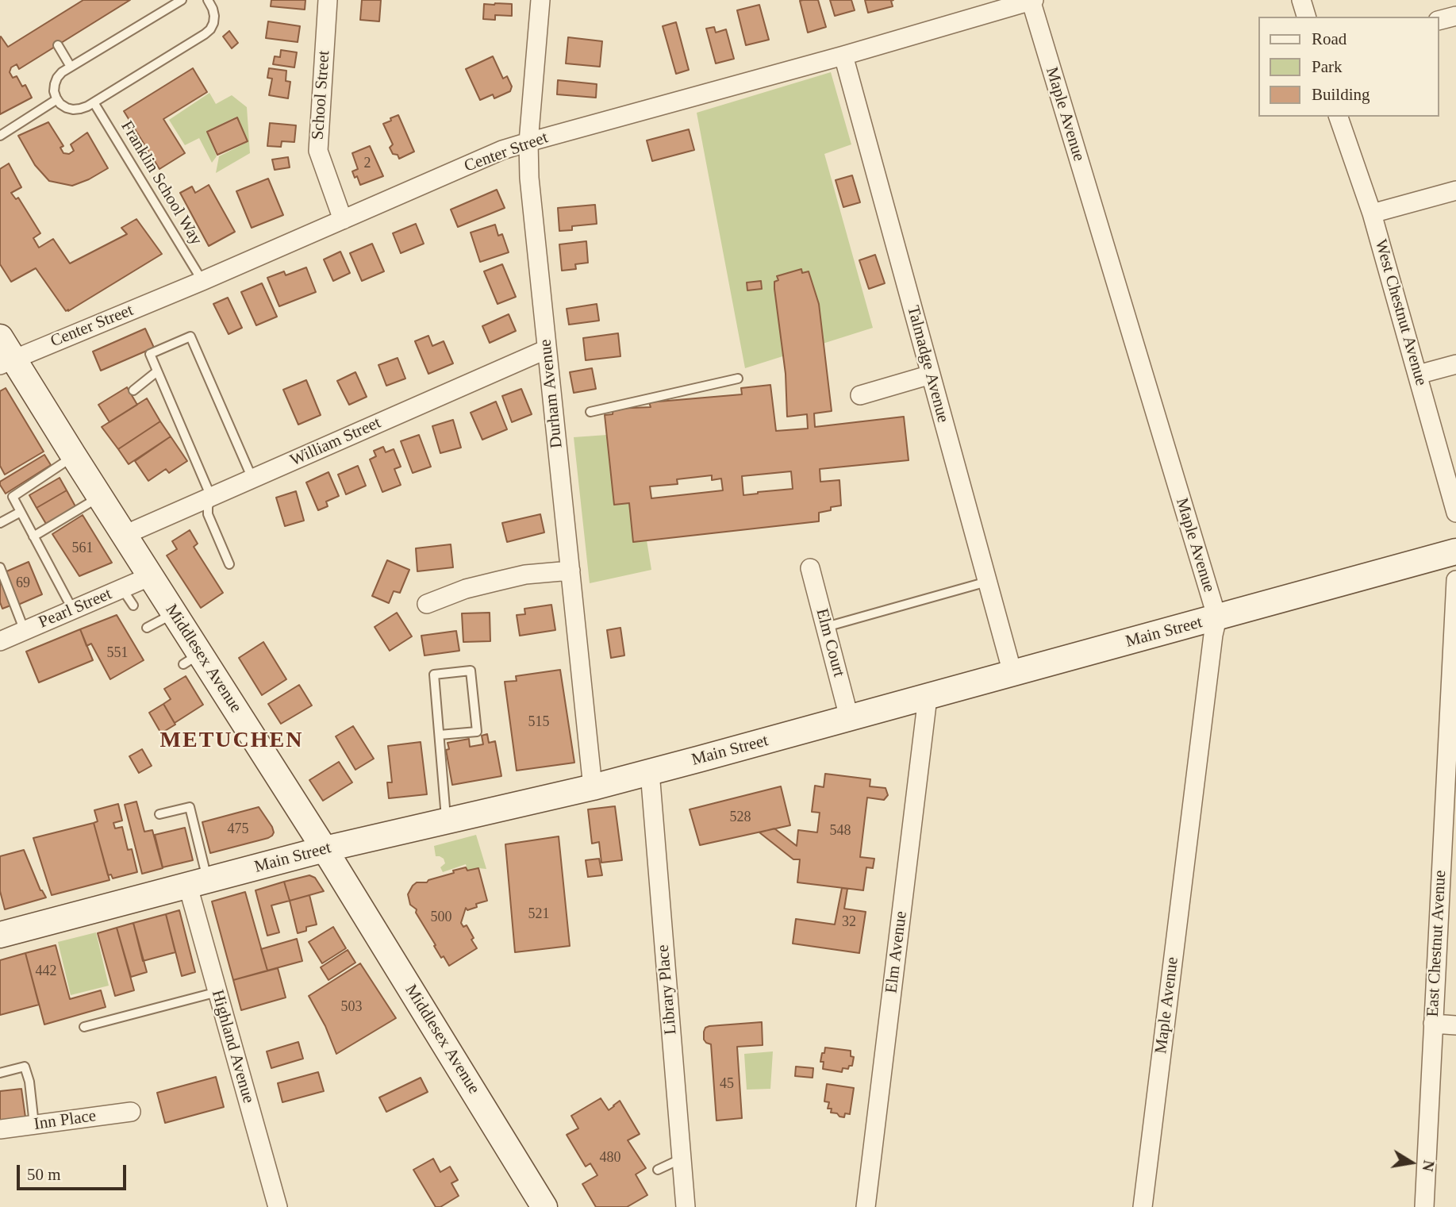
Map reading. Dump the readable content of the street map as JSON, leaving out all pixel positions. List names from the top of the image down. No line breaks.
{"streets":{"main road":["Main Street","Middlesex Avenue"],"street":["School Street","Maple Avenue","Center Street","West Chestnut Avenue","Talmadge Avenue","Durham Avenue","William Street","Pearl Street","Elm Court","East Chestnut Avenue","Elm Avenue","Library Place","Highland Avenue","Inn Place"],"lane":["Franklin School Way"]},"crossings":[["School Street","Center Street"],["Maple Avenue","Center Street"],["Maple Avenue","Main Street"],["Center Street","Franklin School Way"],["Center Street","Talmadge Avenue"],["Center Street","Durham Avenue"],["Center Street","Middlesex Avenue"],["Talmadge Avenue","Main Street"],["Durham Avenue","William Street"],["Durham Avenue","Main Street"],["William Street","Middlesex Avenue"],["Pearl Street","Middlesex Avenue"],["Main Street","Elm Court"],["Main Street","Middlesex Avenue"],["Main Street","Elm Avenue"],["Main Street","Library Place"],["Main Street","Highland Avenue"]],"districts":["METUCHEN"],"house_numbers":["2","561","69","551","515","528","475","548","521","500","32","442","503","45","480"],"legend":["Road","Park","Building"],"scale_bar":"50 m","north":"right"}
